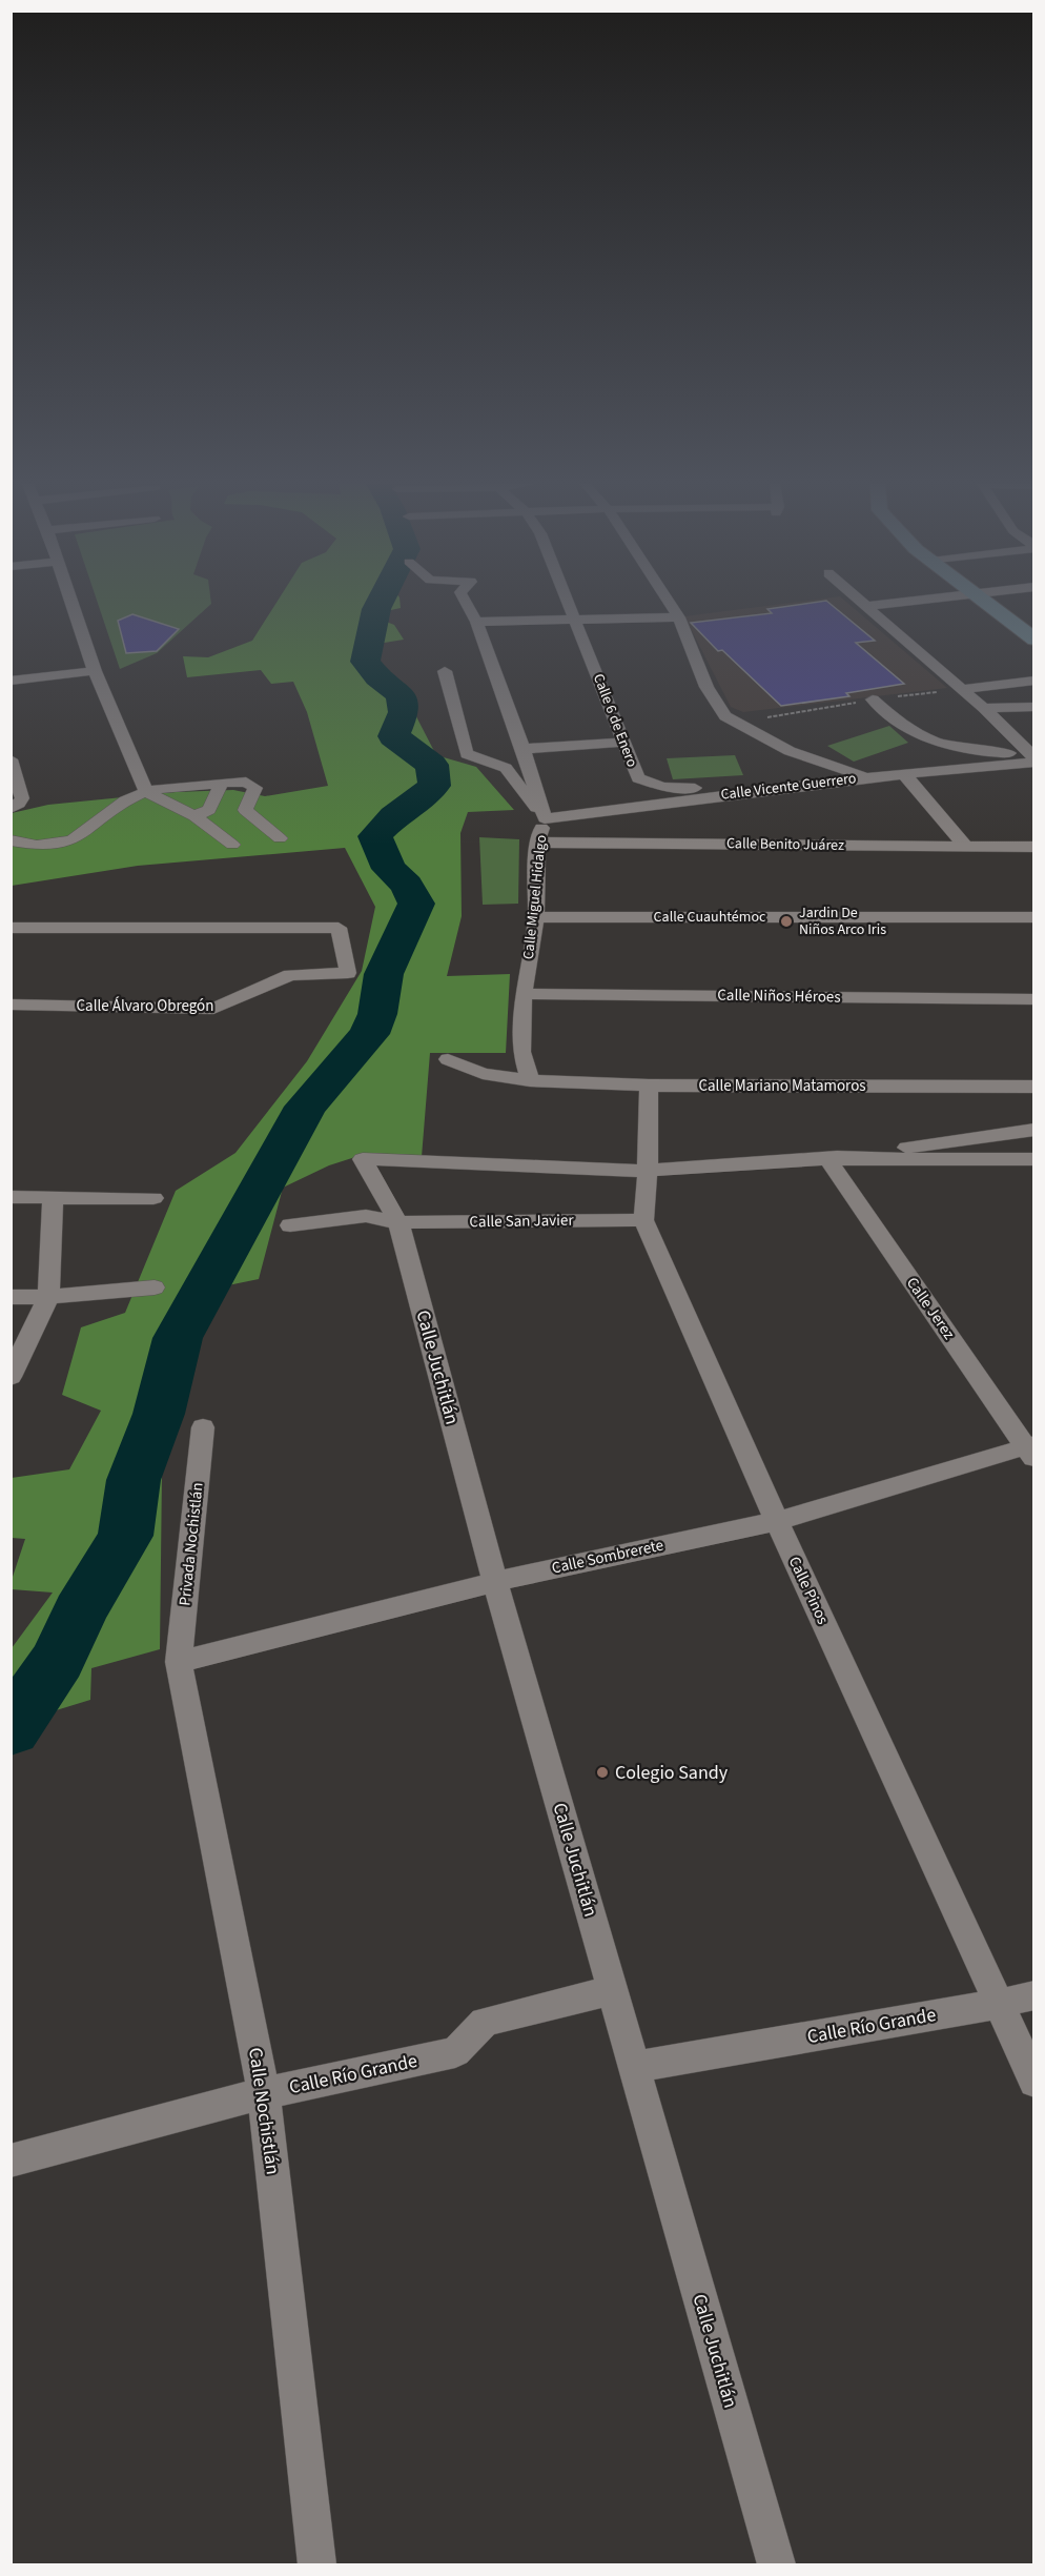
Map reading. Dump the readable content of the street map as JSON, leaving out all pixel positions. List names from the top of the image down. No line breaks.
{"streets":{"street":["Calle 6 de Enero","Calle Vicente Guerrero","Calle Benito Juárez","Calle Miguel Hidalgo","Calle Cuauhtémoc","Calle Niños Héroes","Calle Álvaro Obregón","Calle Mariano Matamoros","Calle San Javier","Calle Jerez","Calle Juchitlán","Privada Nochistlán","Calle Sombrerete","Calle Pinos","Calle Río Grande","Calle Nochistlán"]},"crossings":[["Calle 6 de Enero","Calle Vicente Guerrero"],["Calle Vicente Guerrero","Calle Miguel Hidalgo"],["Calle Benito Juárez","Calle Miguel Hidalgo"],["Calle Miguel Hidalgo","Calle Cuauhtémoc"],["Calle Miguel Hidalgo","Calle Niños Héroes"],["Calle Miguel Hidalgo","Calle Mariano Matamoros"],["Calle Mariano Matamoros","Calle Pinos"],["Calle San Javier","Calle Juchitlán"],["Calle San Javier","Calle Pinos"],["Calle Jerez","Calle Sombrerete"],["Calle Juchitlán","Calle Sombrerete"],["Calle Juchitlán","Calle Río Grande"],["Privada Nochistlán","Calle Sombrerete"],["Privada Nochistlán","Calle Nochistlán"],["Calle Sombrerete","Calle Pinos"],["Calle Sombrerete","Calle Nochistlán"],["Calle Pinos","Calle Río Grande"],["Calle Río Grande","Calle Nochistlán"]],"places":["Jardin De Niños Arco Iris","Colegio Sandy"]}
